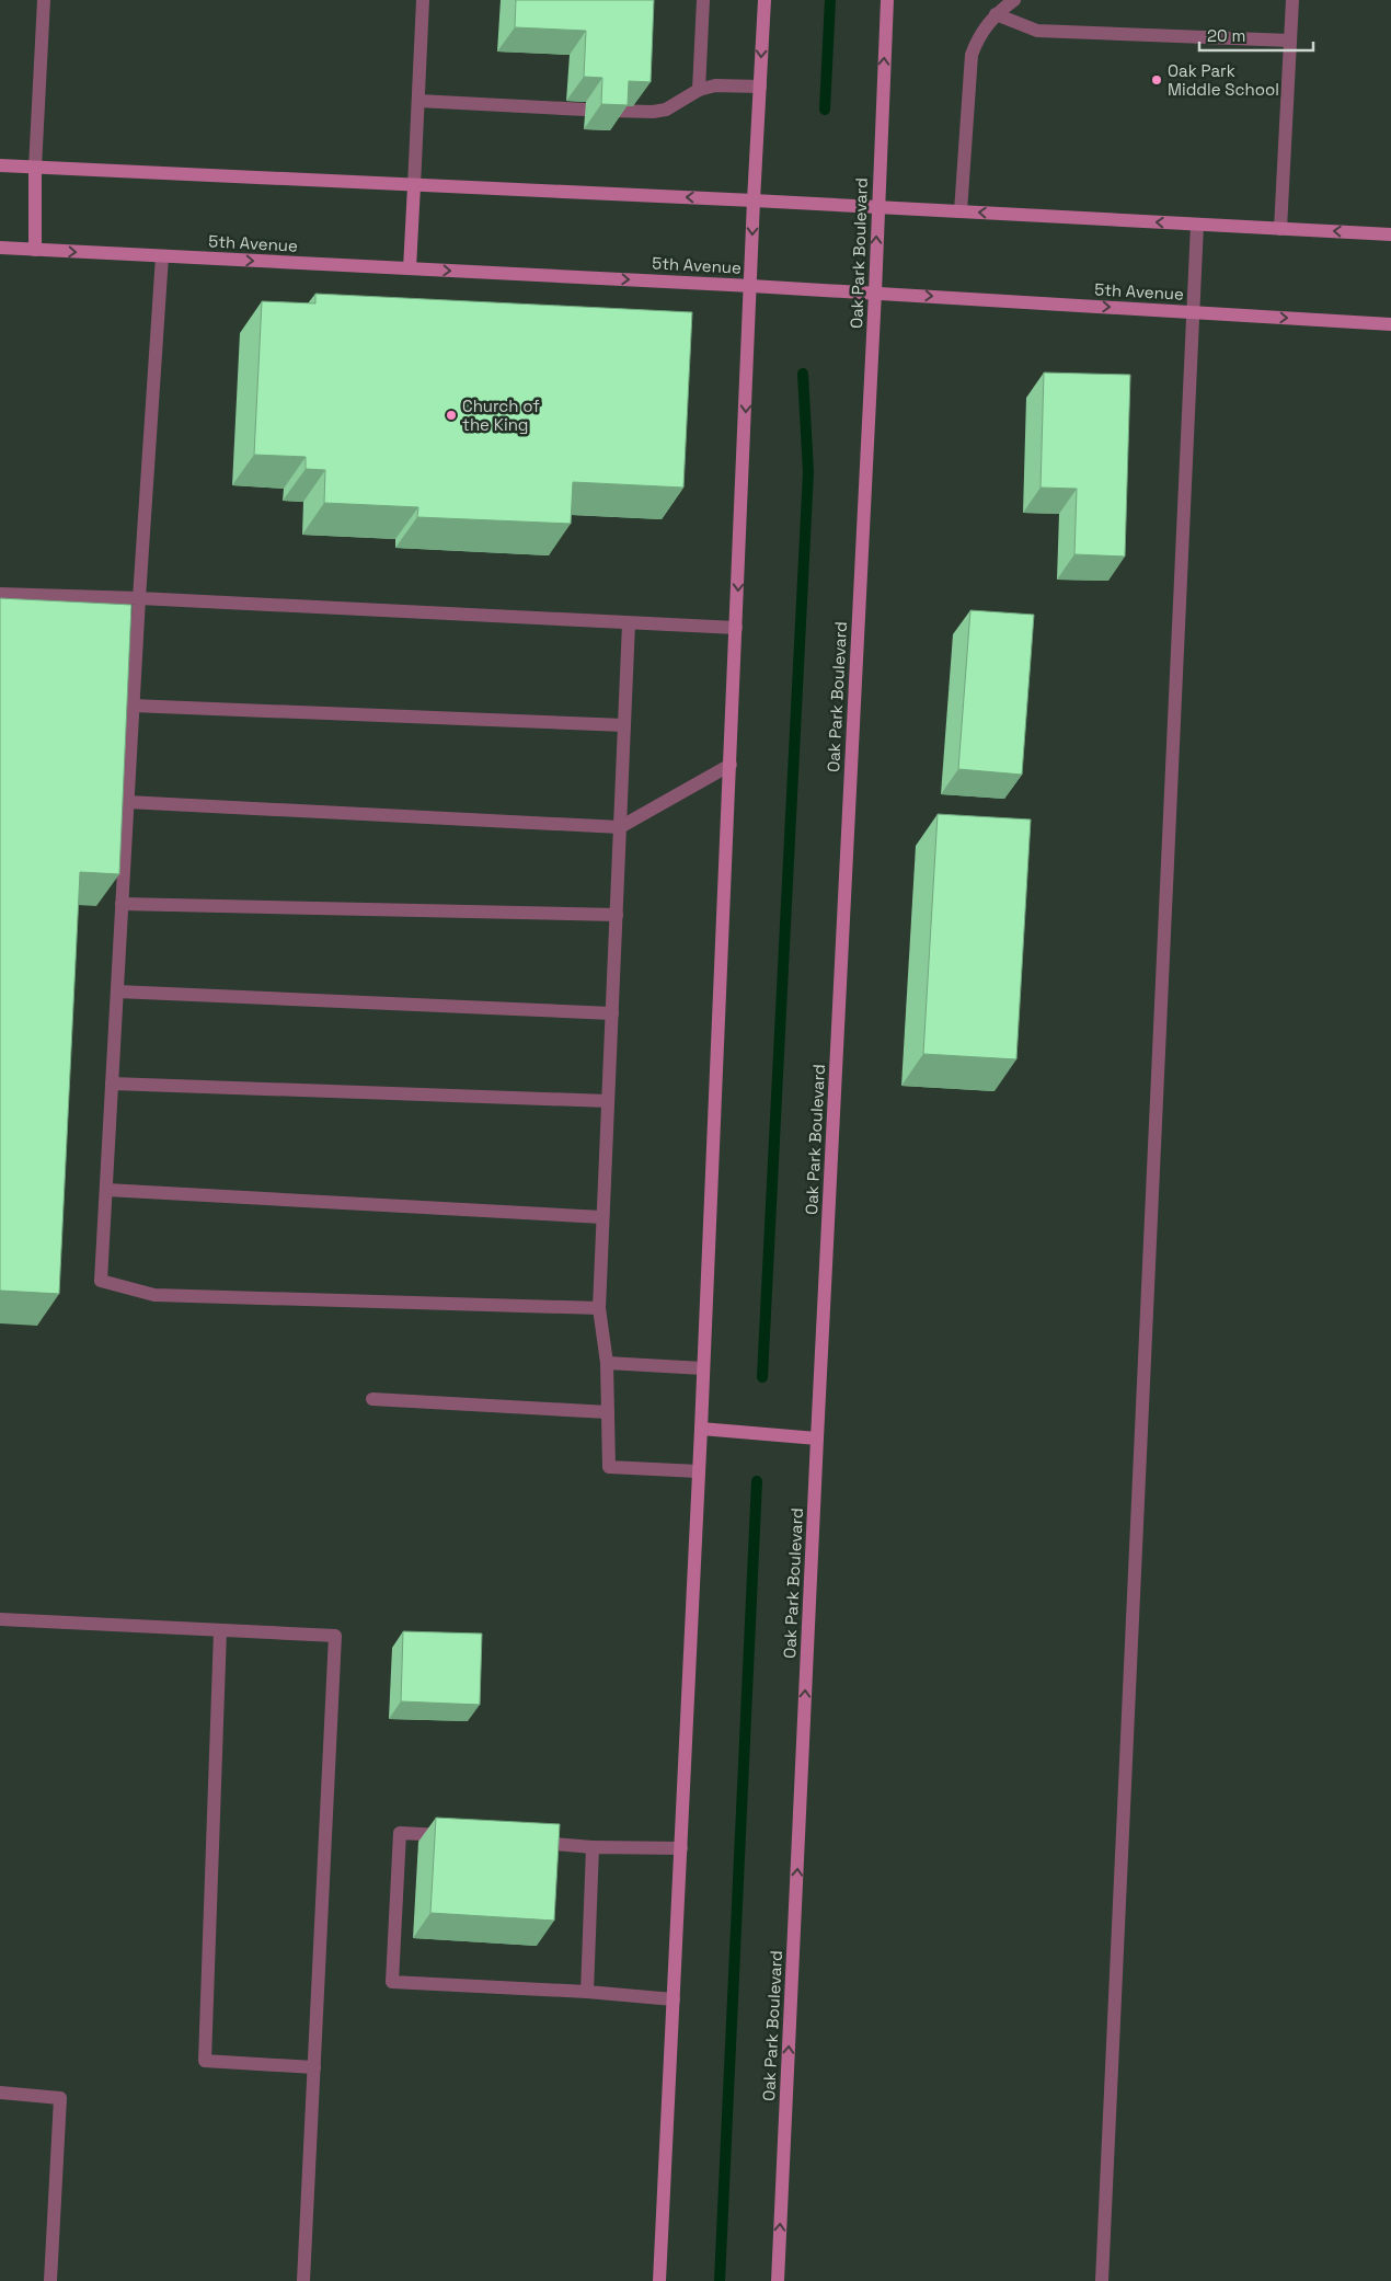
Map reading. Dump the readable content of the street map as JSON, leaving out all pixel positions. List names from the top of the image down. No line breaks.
{"streets":{"street":["5th Avenue","Oak Park Boulevard"]},"crossings":[["5th Avenue","Oak Park Boulevard"]],"places":["Oak Park Middle School","Church of the King"],"scale_bar":"20 m"}
